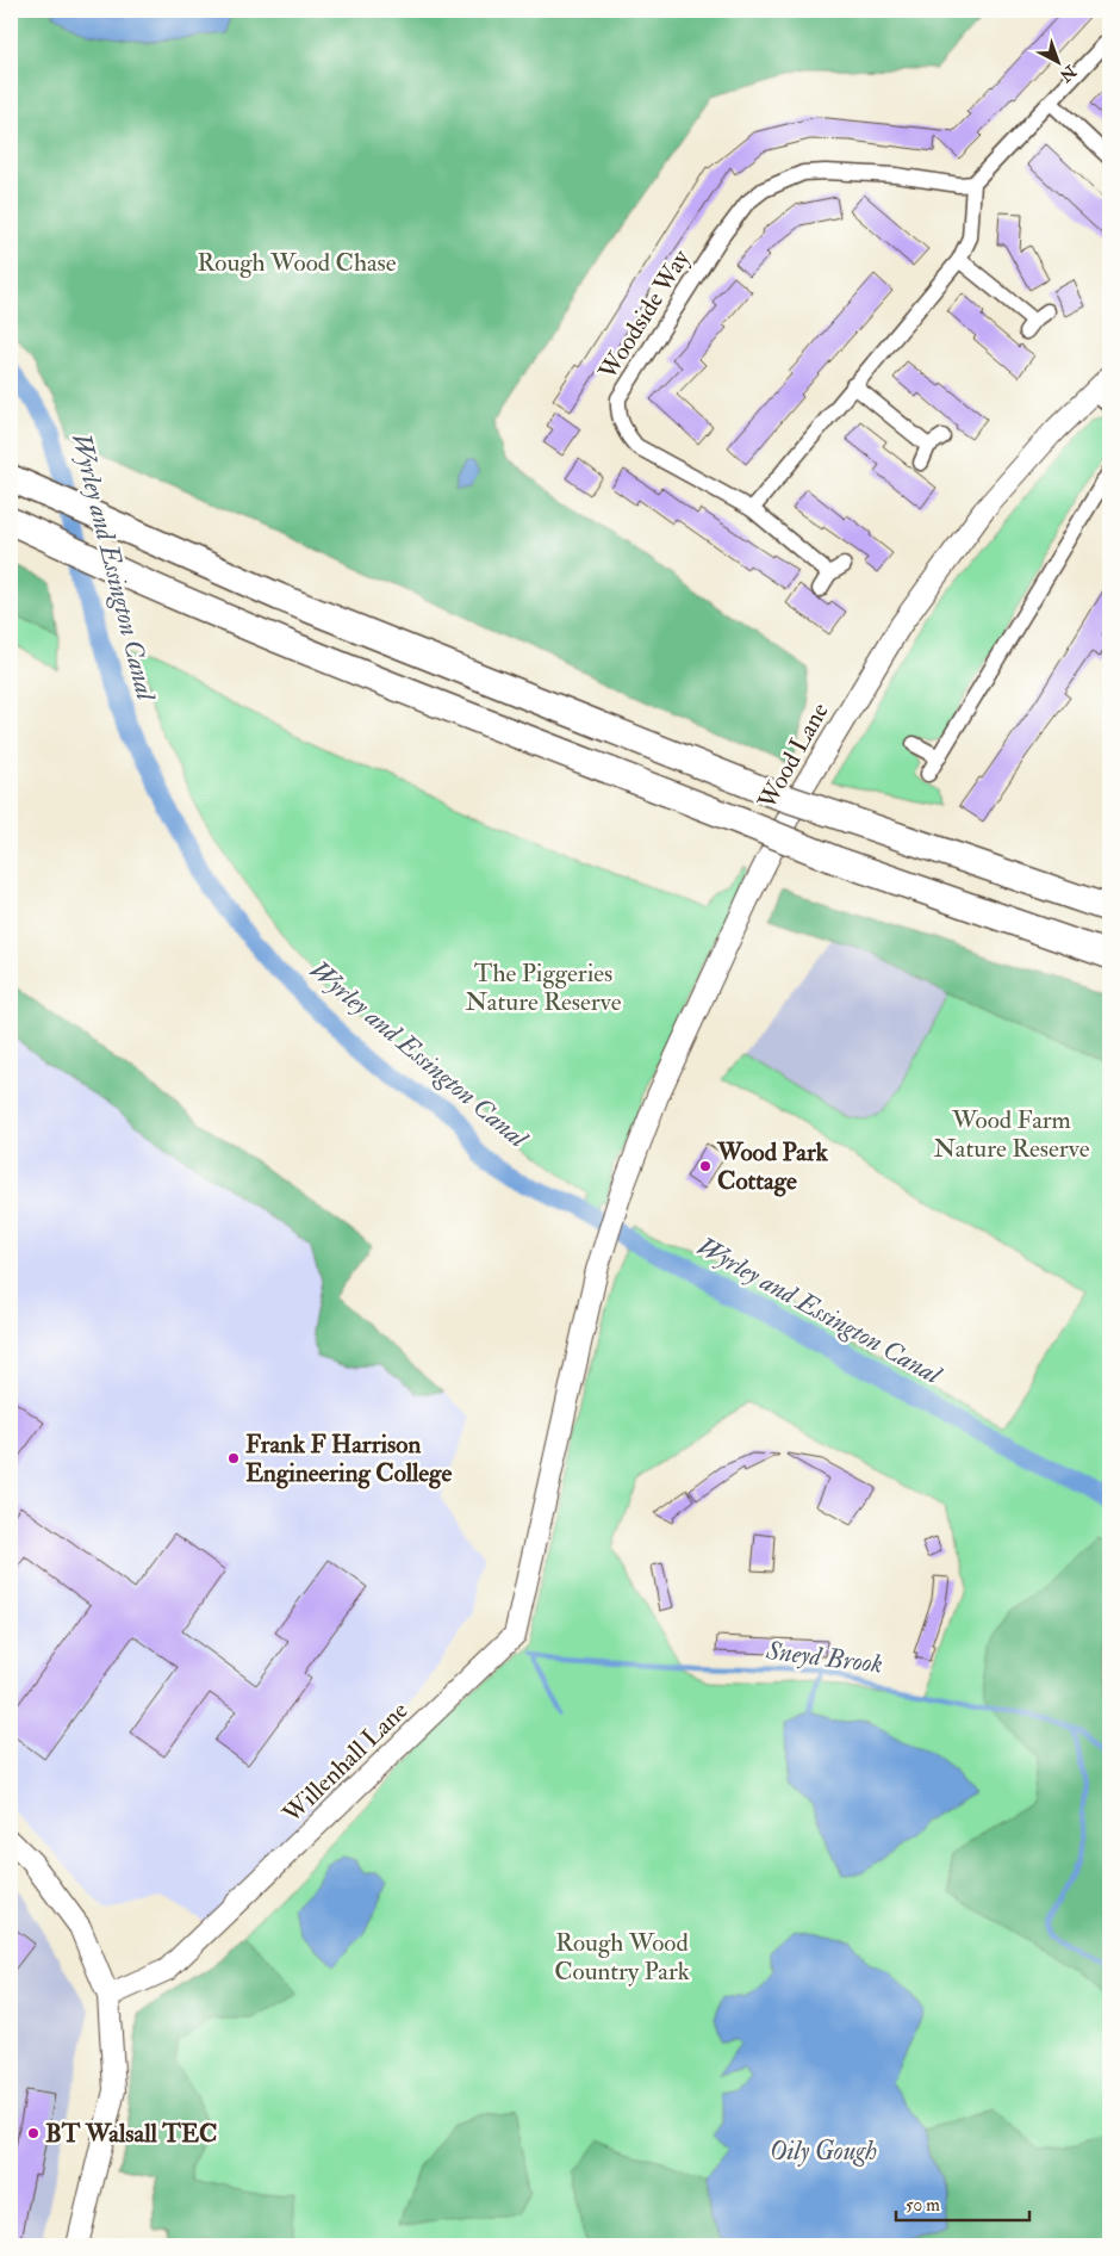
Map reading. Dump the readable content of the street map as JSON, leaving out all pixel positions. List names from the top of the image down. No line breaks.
{"streets":{"street":["Woodside Way","Wood Lane","Willenhall Lane"]},"crossings":[["Wood Lane","Willenhall Lane"]],"water":["Wyrley and Essington Canal","Sneyd Brook","Oily Gough"],"parks":["Rough Wood Chase","The Piggeries Nature Reserve","Wood Farm Nature Reserve","Rough Wood Country Park"],"places":["Wood Park Cottage","Frank F Harrison Engineering College","BT Walsall TEC"],"scale_bar":"50 m","north":"bottom right"}
